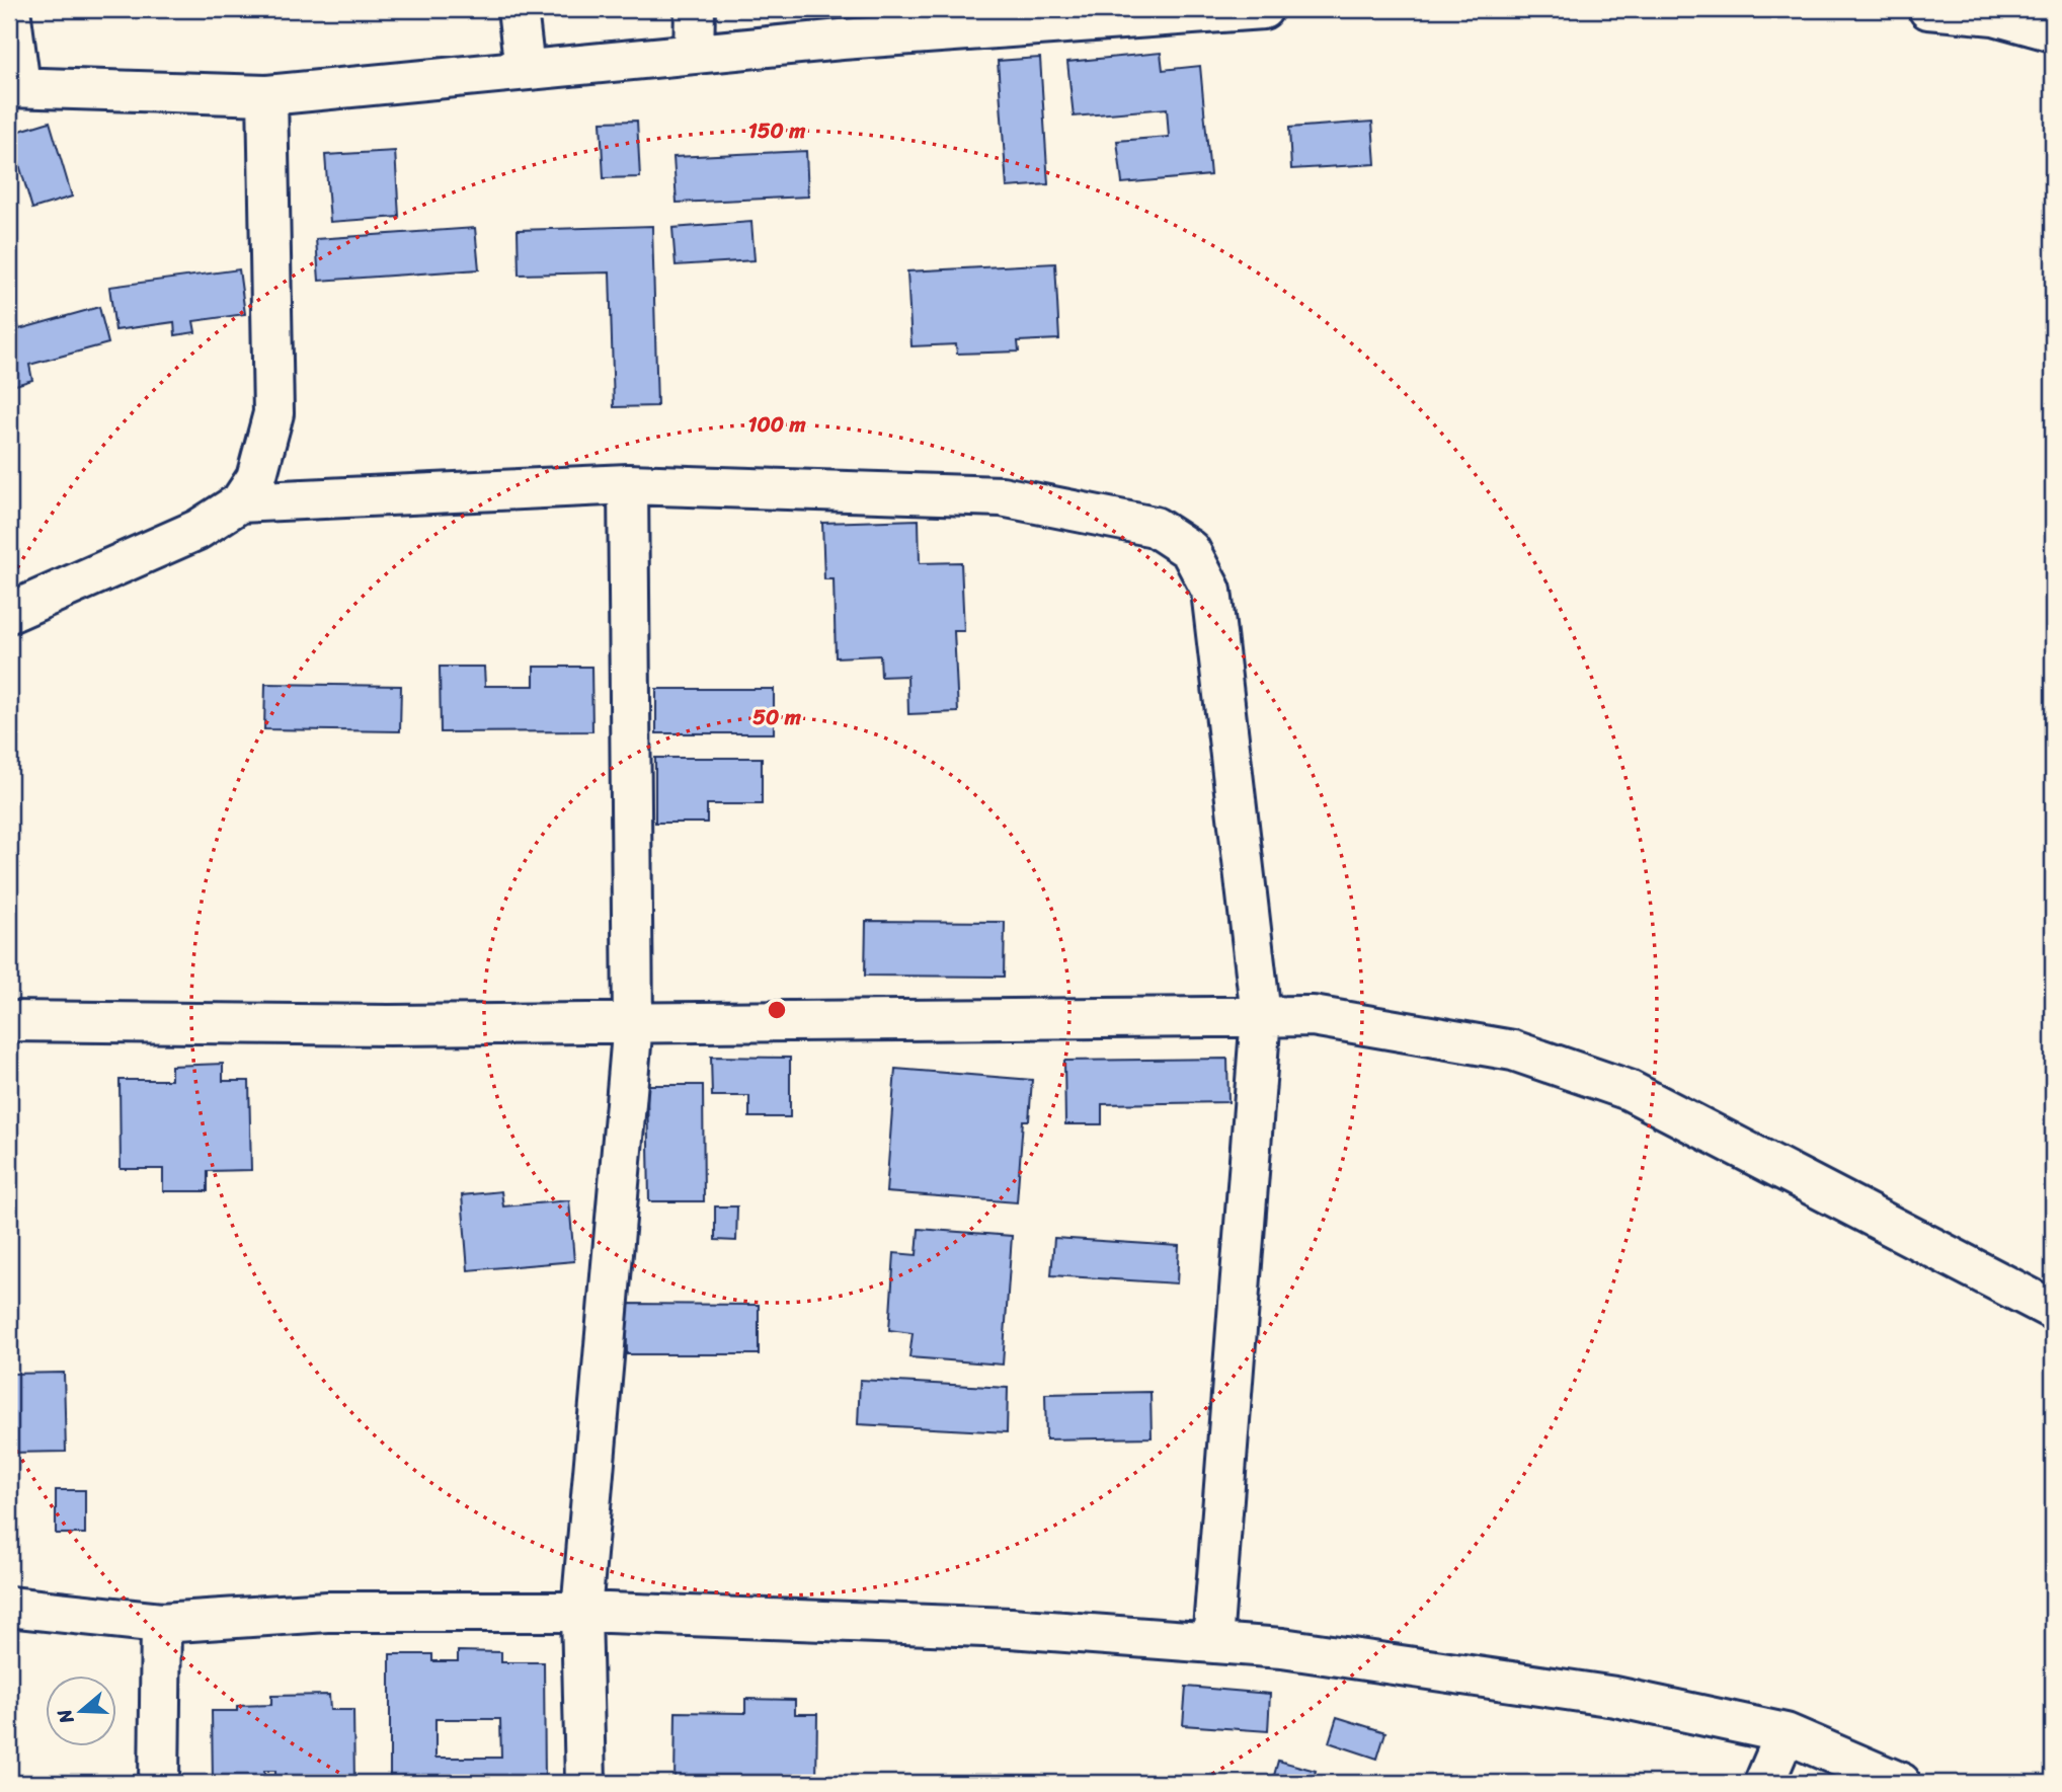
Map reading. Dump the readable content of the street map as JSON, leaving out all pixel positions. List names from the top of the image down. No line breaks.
{"north":"left","rings":["150 m","100 m","50 m"]}
